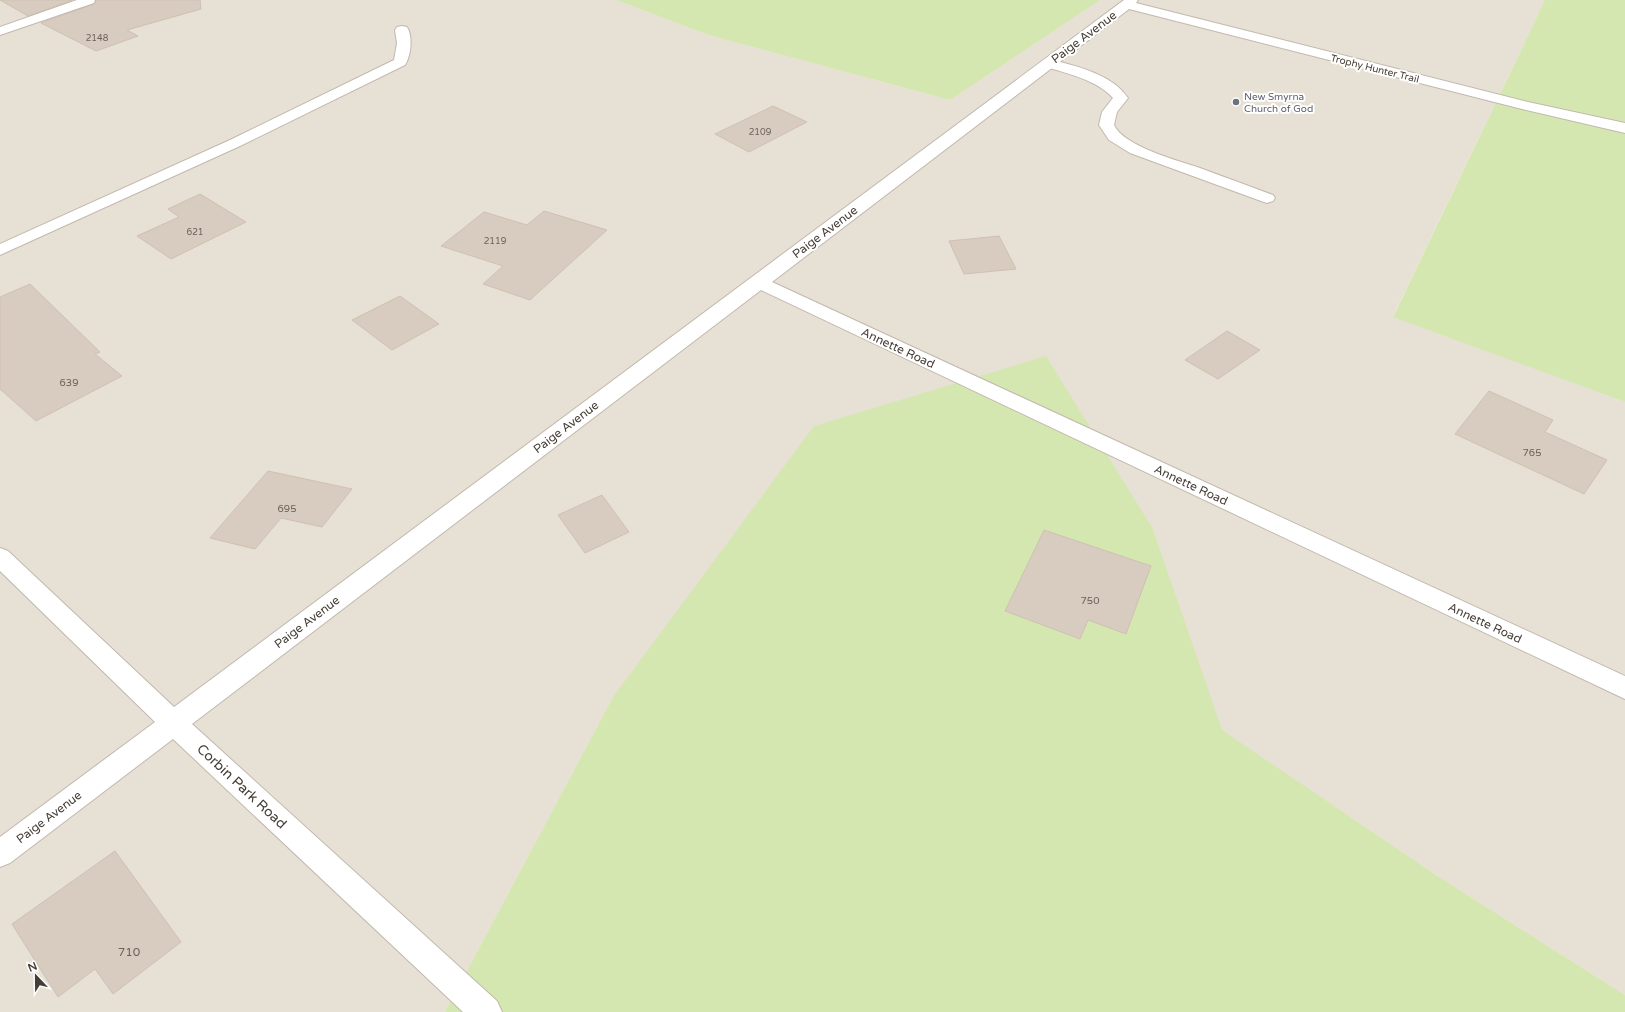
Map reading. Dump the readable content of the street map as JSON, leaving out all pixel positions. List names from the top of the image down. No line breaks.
{"streets":{"street":["Paige Avenue","Trophy Hunter Trail","Annette Road","Corbin Park Road"]},"crossings":[["Paige Avenue","Trophy Hunter Trail"],["Paige Avenue","Annette Road"],["Paige Avenue","Corbin Park Road"]],"places":["New Smyrna Church of God"],"house_numbers":["2148","2109","621","2119","639","765","695","750","710"],"north":"top"}
